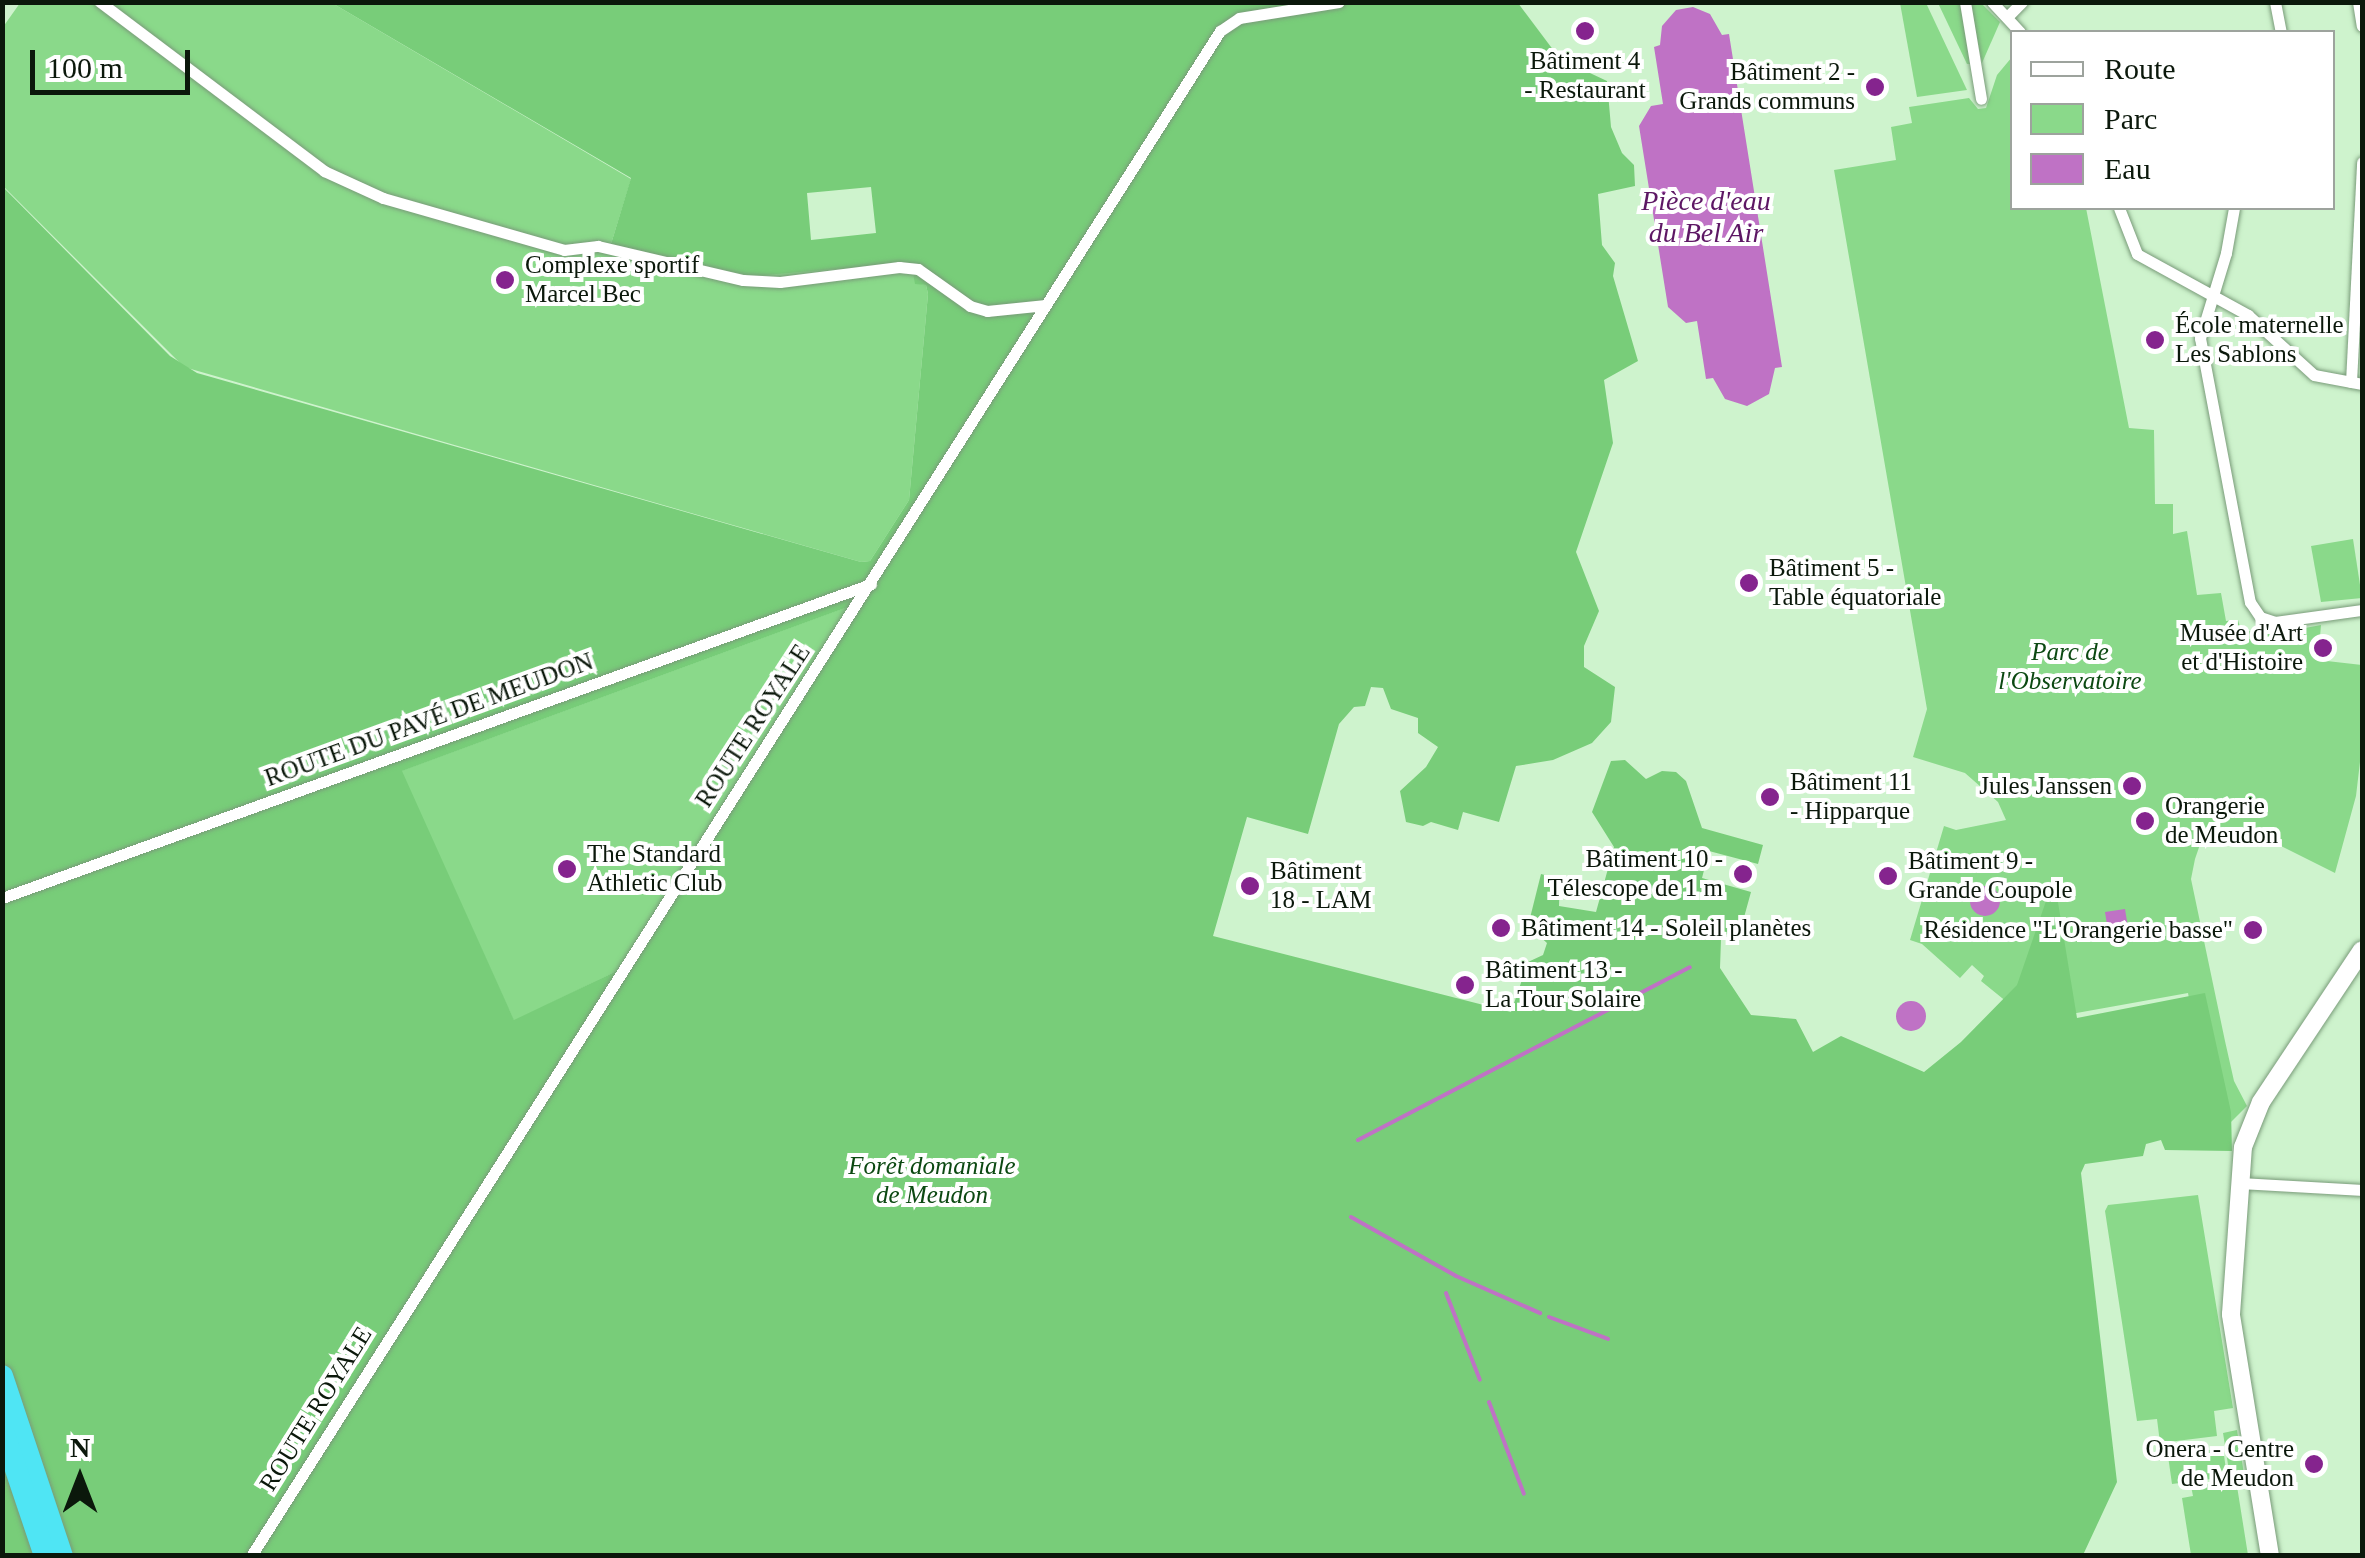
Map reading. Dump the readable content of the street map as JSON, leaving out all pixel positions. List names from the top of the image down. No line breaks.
{"streets":{"street":["ROUTE DU PAVÉ DE MEUDON","ROUTE ROYALE"]},"crossings":[["ROUTE DU PAVÉ DE MEUDON","ROUTE ROYALE"]],"water":["Pièce d'eau du Bel Air"],"parks":["Parc de l'Observatoire","Forêt domaniale de Meudon"],"places":["Bâtiment 4 - Restaurant","Bâtiment 2 - Grands communs","Complexe sportif Marcel Bec","École maternelle Les Sablons","Bâtiment 5 - Table équatoriale","Musée d'Art et d'Histoire","Jules Janssen","Bâtiment 11 - Hipparque","Orangerie de Meudon","The Standard Athletic Club","Bâtiment 10 - Télescope de 1 m","Bâtiment 9 - Grande Coupole","Bâtiment 18 - LAM","Bâtiment 14 - Soleil planètes","Résidence \"L'Orangerie basse\"","Bâtiment 13 - La Tour Solaire","Onera - Centre de Meudon"],"legend":["Route","Parc","Eau"],"scale_bar":"100 m","north":"top"}
